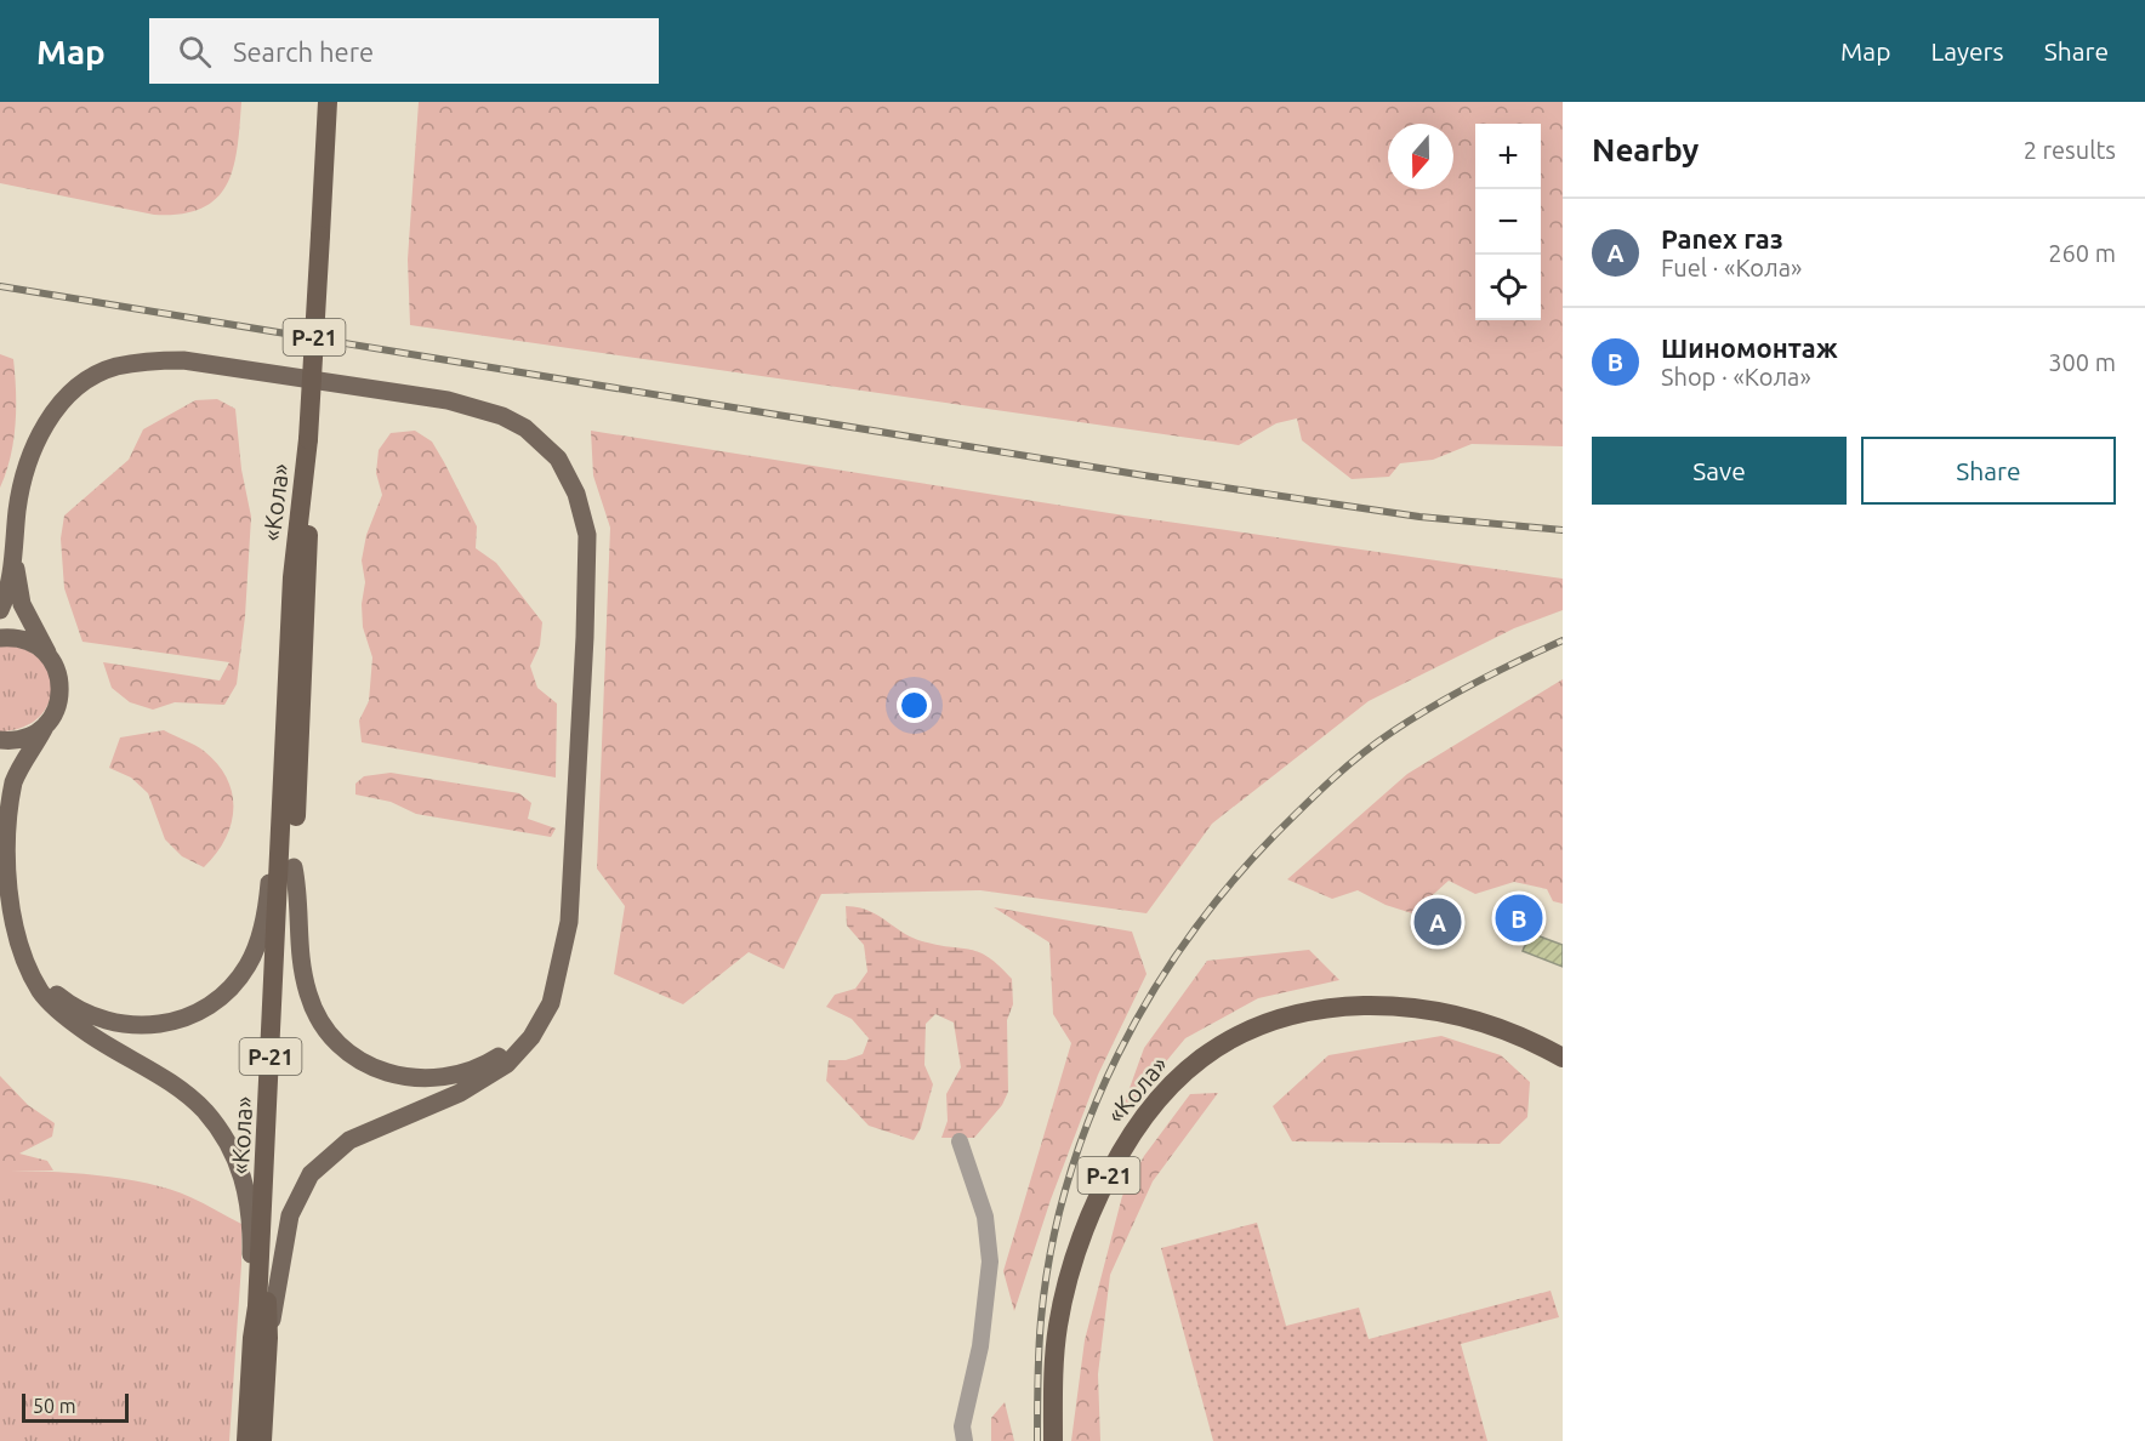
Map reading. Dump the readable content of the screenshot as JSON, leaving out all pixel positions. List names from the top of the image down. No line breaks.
{"streets":{"highway":["Р-21","«Кола»"]},"crossings":[["Р-21","«Кола»"]],"scale_bar":"50 m","north":"bottom","page":{"header":"Map","search":"Search here","nav":["Map","Layers","Share"],"heading":["Nearby","2 results"],"map_buttons":["+","−"],"list":[{"mark":"A","name":"Panex газ","note":"Fuel · «Кола»","value":"260 m"},{"mark":"B","name":"Шиномонтаж","note":"Shop · «Кола»","value":"300 m"}],"buttons":["Save","Share"],"pins":["B","A"],"scale":"50 m"}}
